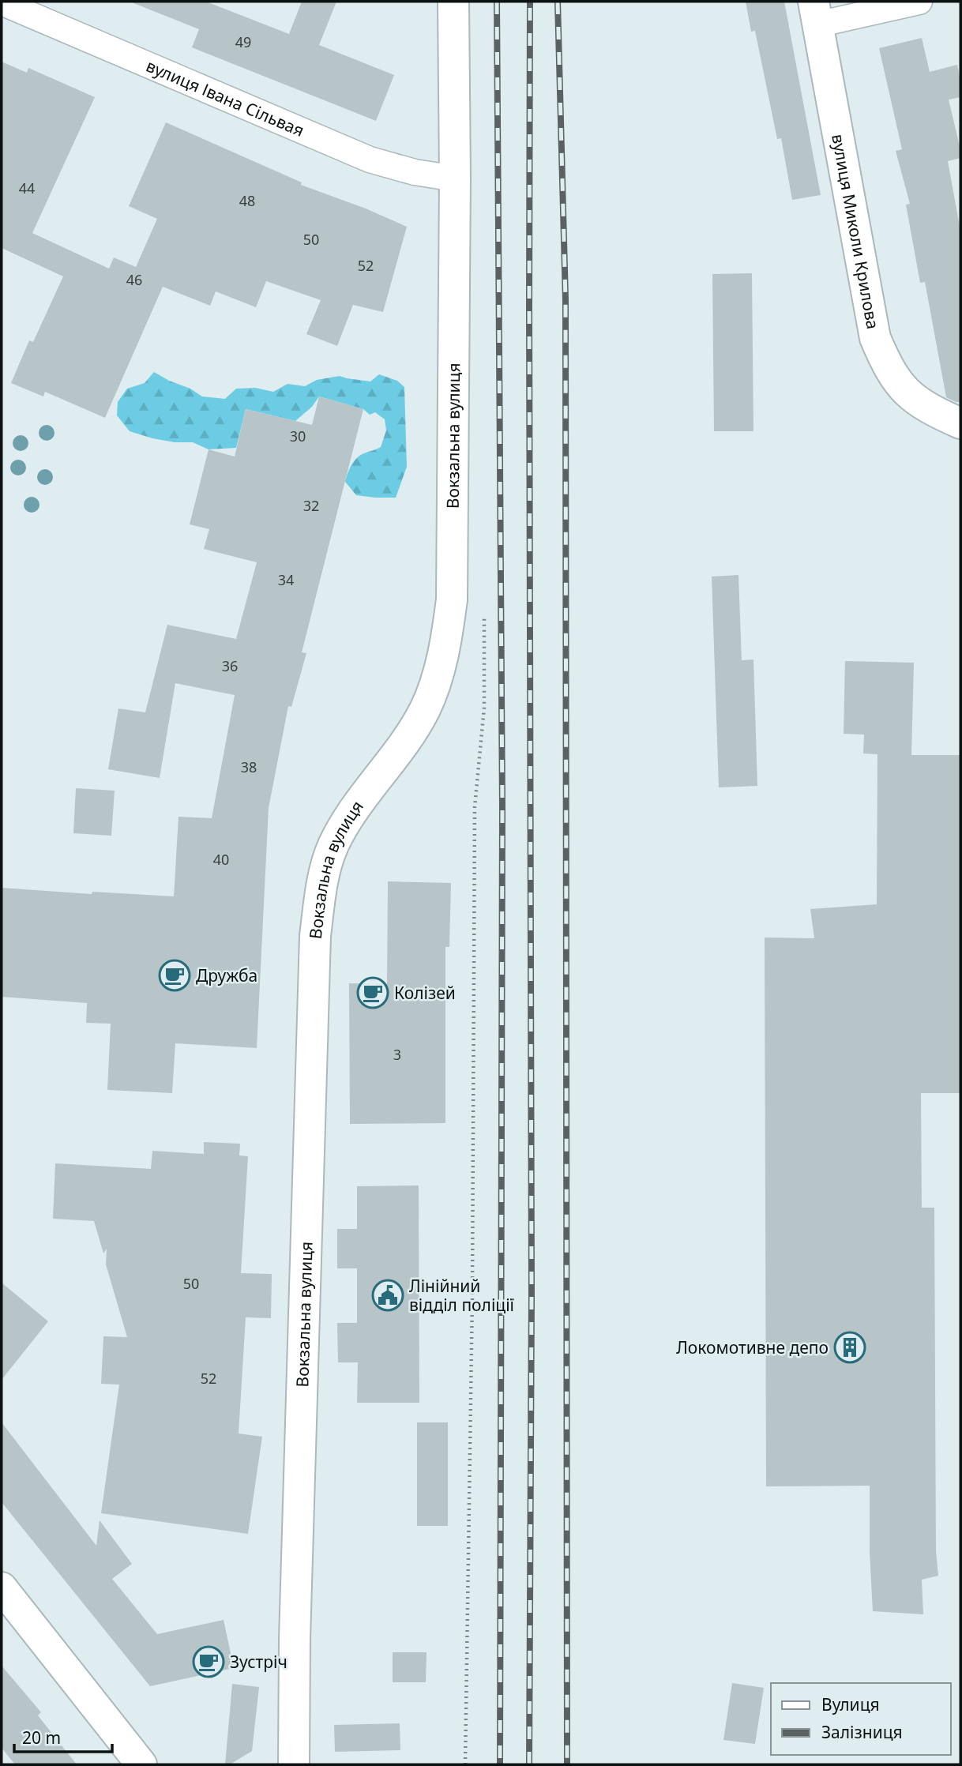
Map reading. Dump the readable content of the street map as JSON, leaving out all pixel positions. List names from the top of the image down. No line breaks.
{"streets":{"street":["вулиця Івана Сільвая","вулиця Миколи Крилова","Вокзальна вулиця"]},"crossings":[["вулиця Івана Сільвая","Вокзальна вулиця"]],"places":{"cafe":["Дружба","Колізей","Зустріч"],"public building":["Лінійний відділ поліції"],"building":["Локомотивне депо"]},"house_numbers":["49","44","48","50","52","46","30","32","34","36","38","40","3","50","52"],"legend":["Вулиця","Залізниця"],"scale_bar":"20 m"}
